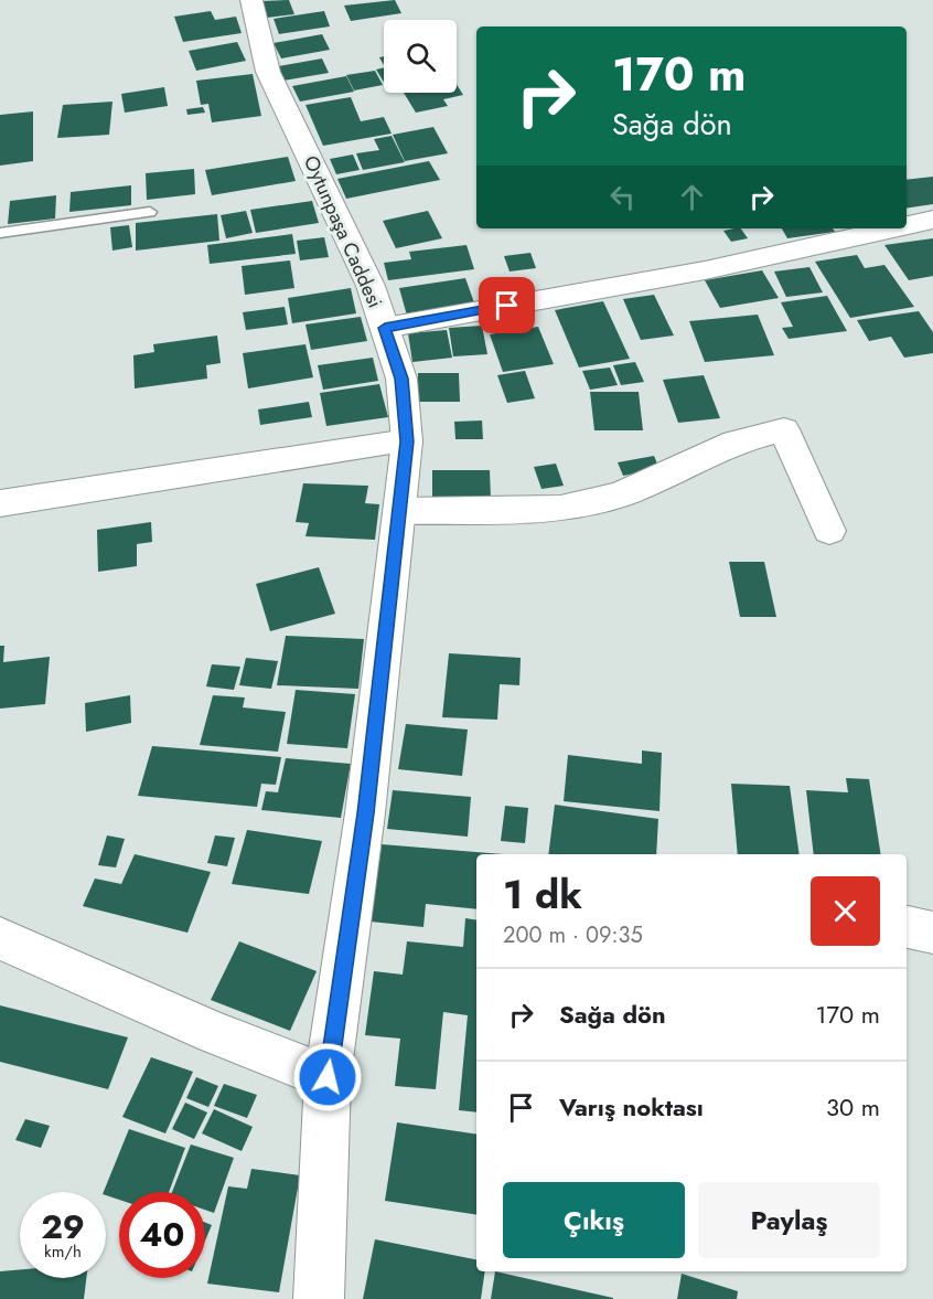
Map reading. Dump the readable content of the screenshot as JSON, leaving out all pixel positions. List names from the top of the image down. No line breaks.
{"streets":{"street":["Oytunpaşa Caddesi"]},"page":{"turn":["170 m","Sağa dön"],"heading":["1 dk","200 m · 09:35"],"list":[{"name":"Sağa dön","value":"170 m"},{"name":"Varış noktası","value":"30 m"}],"buttons":["Çıkış","Paylaş"],"speed":"29 km/h","limit":"40"}}
